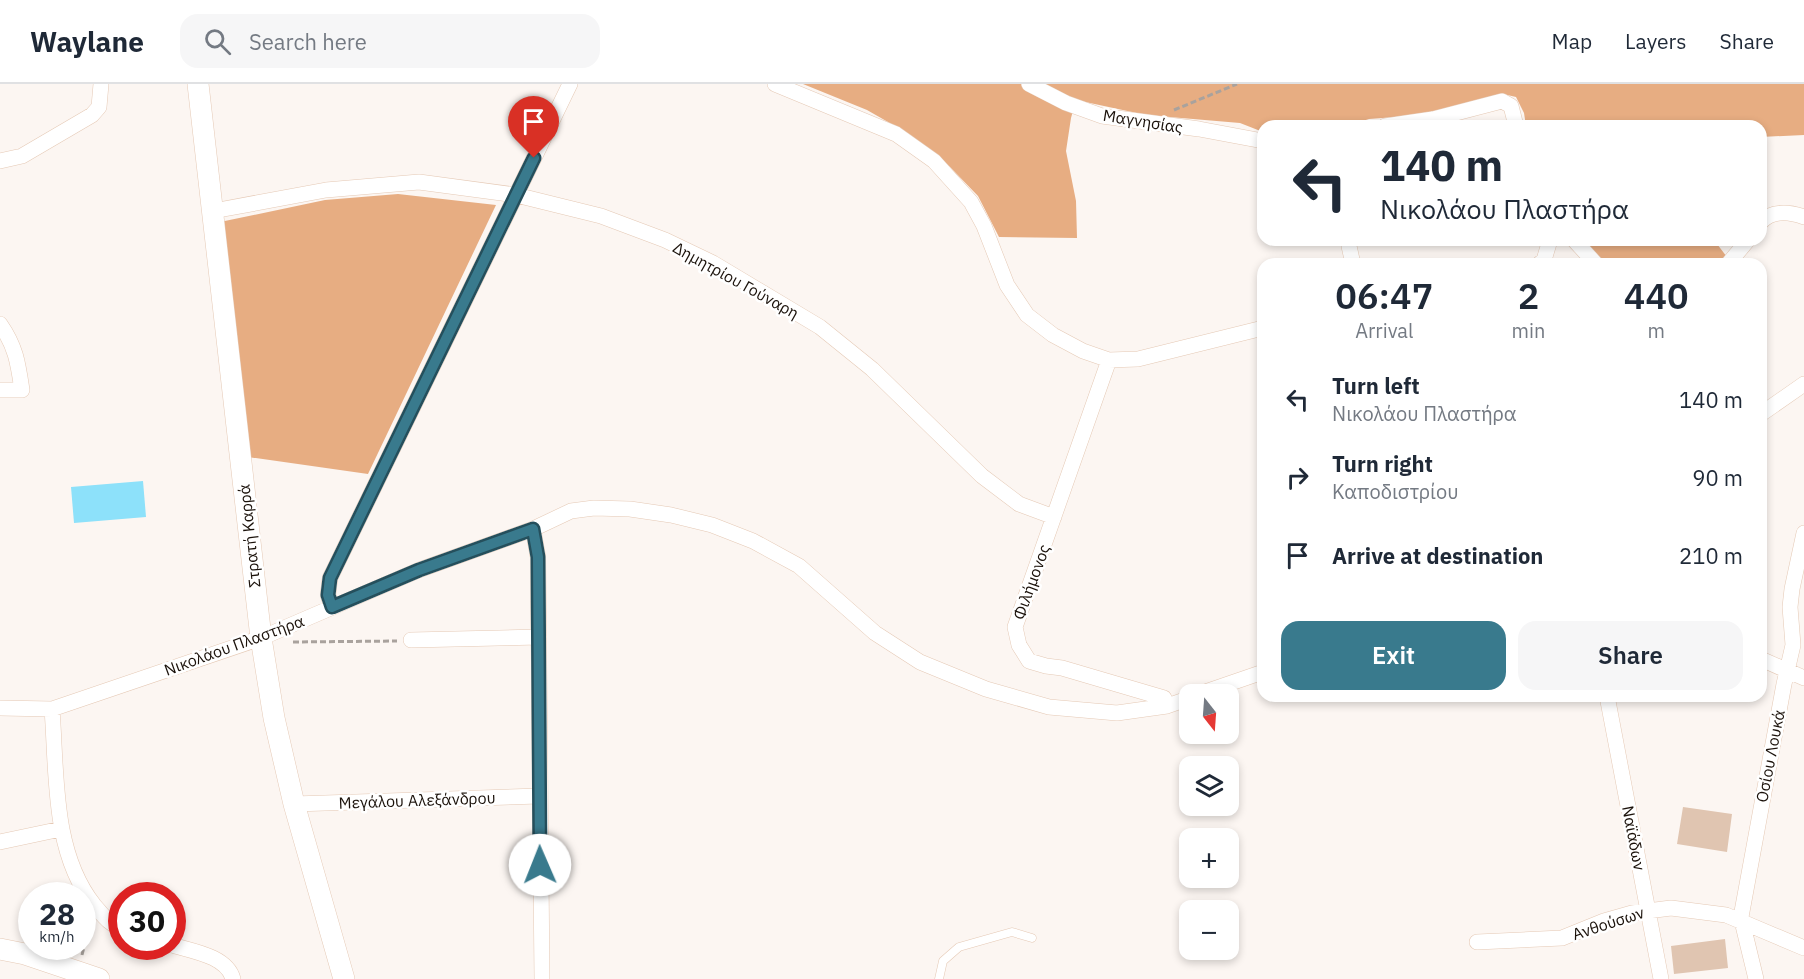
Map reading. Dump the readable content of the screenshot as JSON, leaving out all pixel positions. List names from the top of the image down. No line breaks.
{"streets":{"street":["Μαγνησίας","Δημητρίου Γούναρη","Στρατή Καρρά","Φιλήμονος","Νικολάου Πλαστήρα","Οσίου Λουκά","Μεγάλου Αλεξάνδρου","Ναϊάδων","Ανθούσων"]},"crossings":[["Δημητρίου Γούναρη","Στρατή Καρρά"],["Δημητρίου Γούναρη","Φιλήμονος"],["Στρατή Καρρά","Νικολάου Πλαστήρα"],["Στρατή Καρρά","Μεγάλου Αλεξάνδρου"],["Φιλήμονος","Νικολάου Πλαστήρα"],["Οσίου Λουκά","Ανθούσων"],["Ναϊάδων","Ανθούσων"]],"north":"bottom","page":{"header":"Waylane","search":"Search here","nav":["Map","Layers","Share"],"turn":["140 m","Νικολάου Πλαστήρα"],"eta":["06:47","Arrival","2","min","440","m"],"list":[{"name":"Turn left","note":"Νικολάου Πλαστήρα","value":"140 m"},{"name":"Turn right","note":"Καποδιστρίου","value":"90 m"},{"name":"Arrive at destination","value":"210 m"}],"buttons":["Exit","Share"],"map_buttons":["+","−"],"speed":"28 km/h","limit":"30"}}
